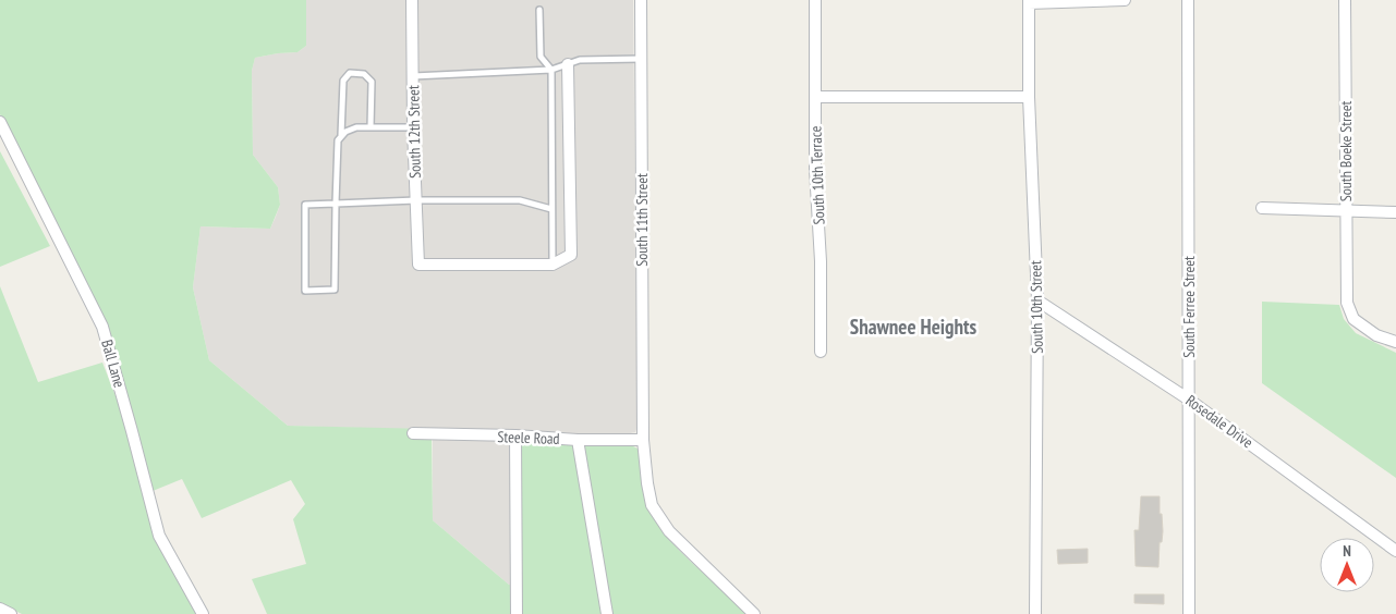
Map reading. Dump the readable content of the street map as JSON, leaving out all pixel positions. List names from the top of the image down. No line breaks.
{"streets":{"street":["South 12th Street","South Boeke Street","South 10th Terrace","South 11th Street","South 10th Street","South Ferree Street","Ball Lane","Rosedale Drive","Steele Road"]},"crossings":[["South 11th Street","Steele Road"],["South 10th Street","Rosedale Drive"],["South Ferree Street","Rosedale Drive"]],"districts":["Shawnee Heights"],"north":"top"}
